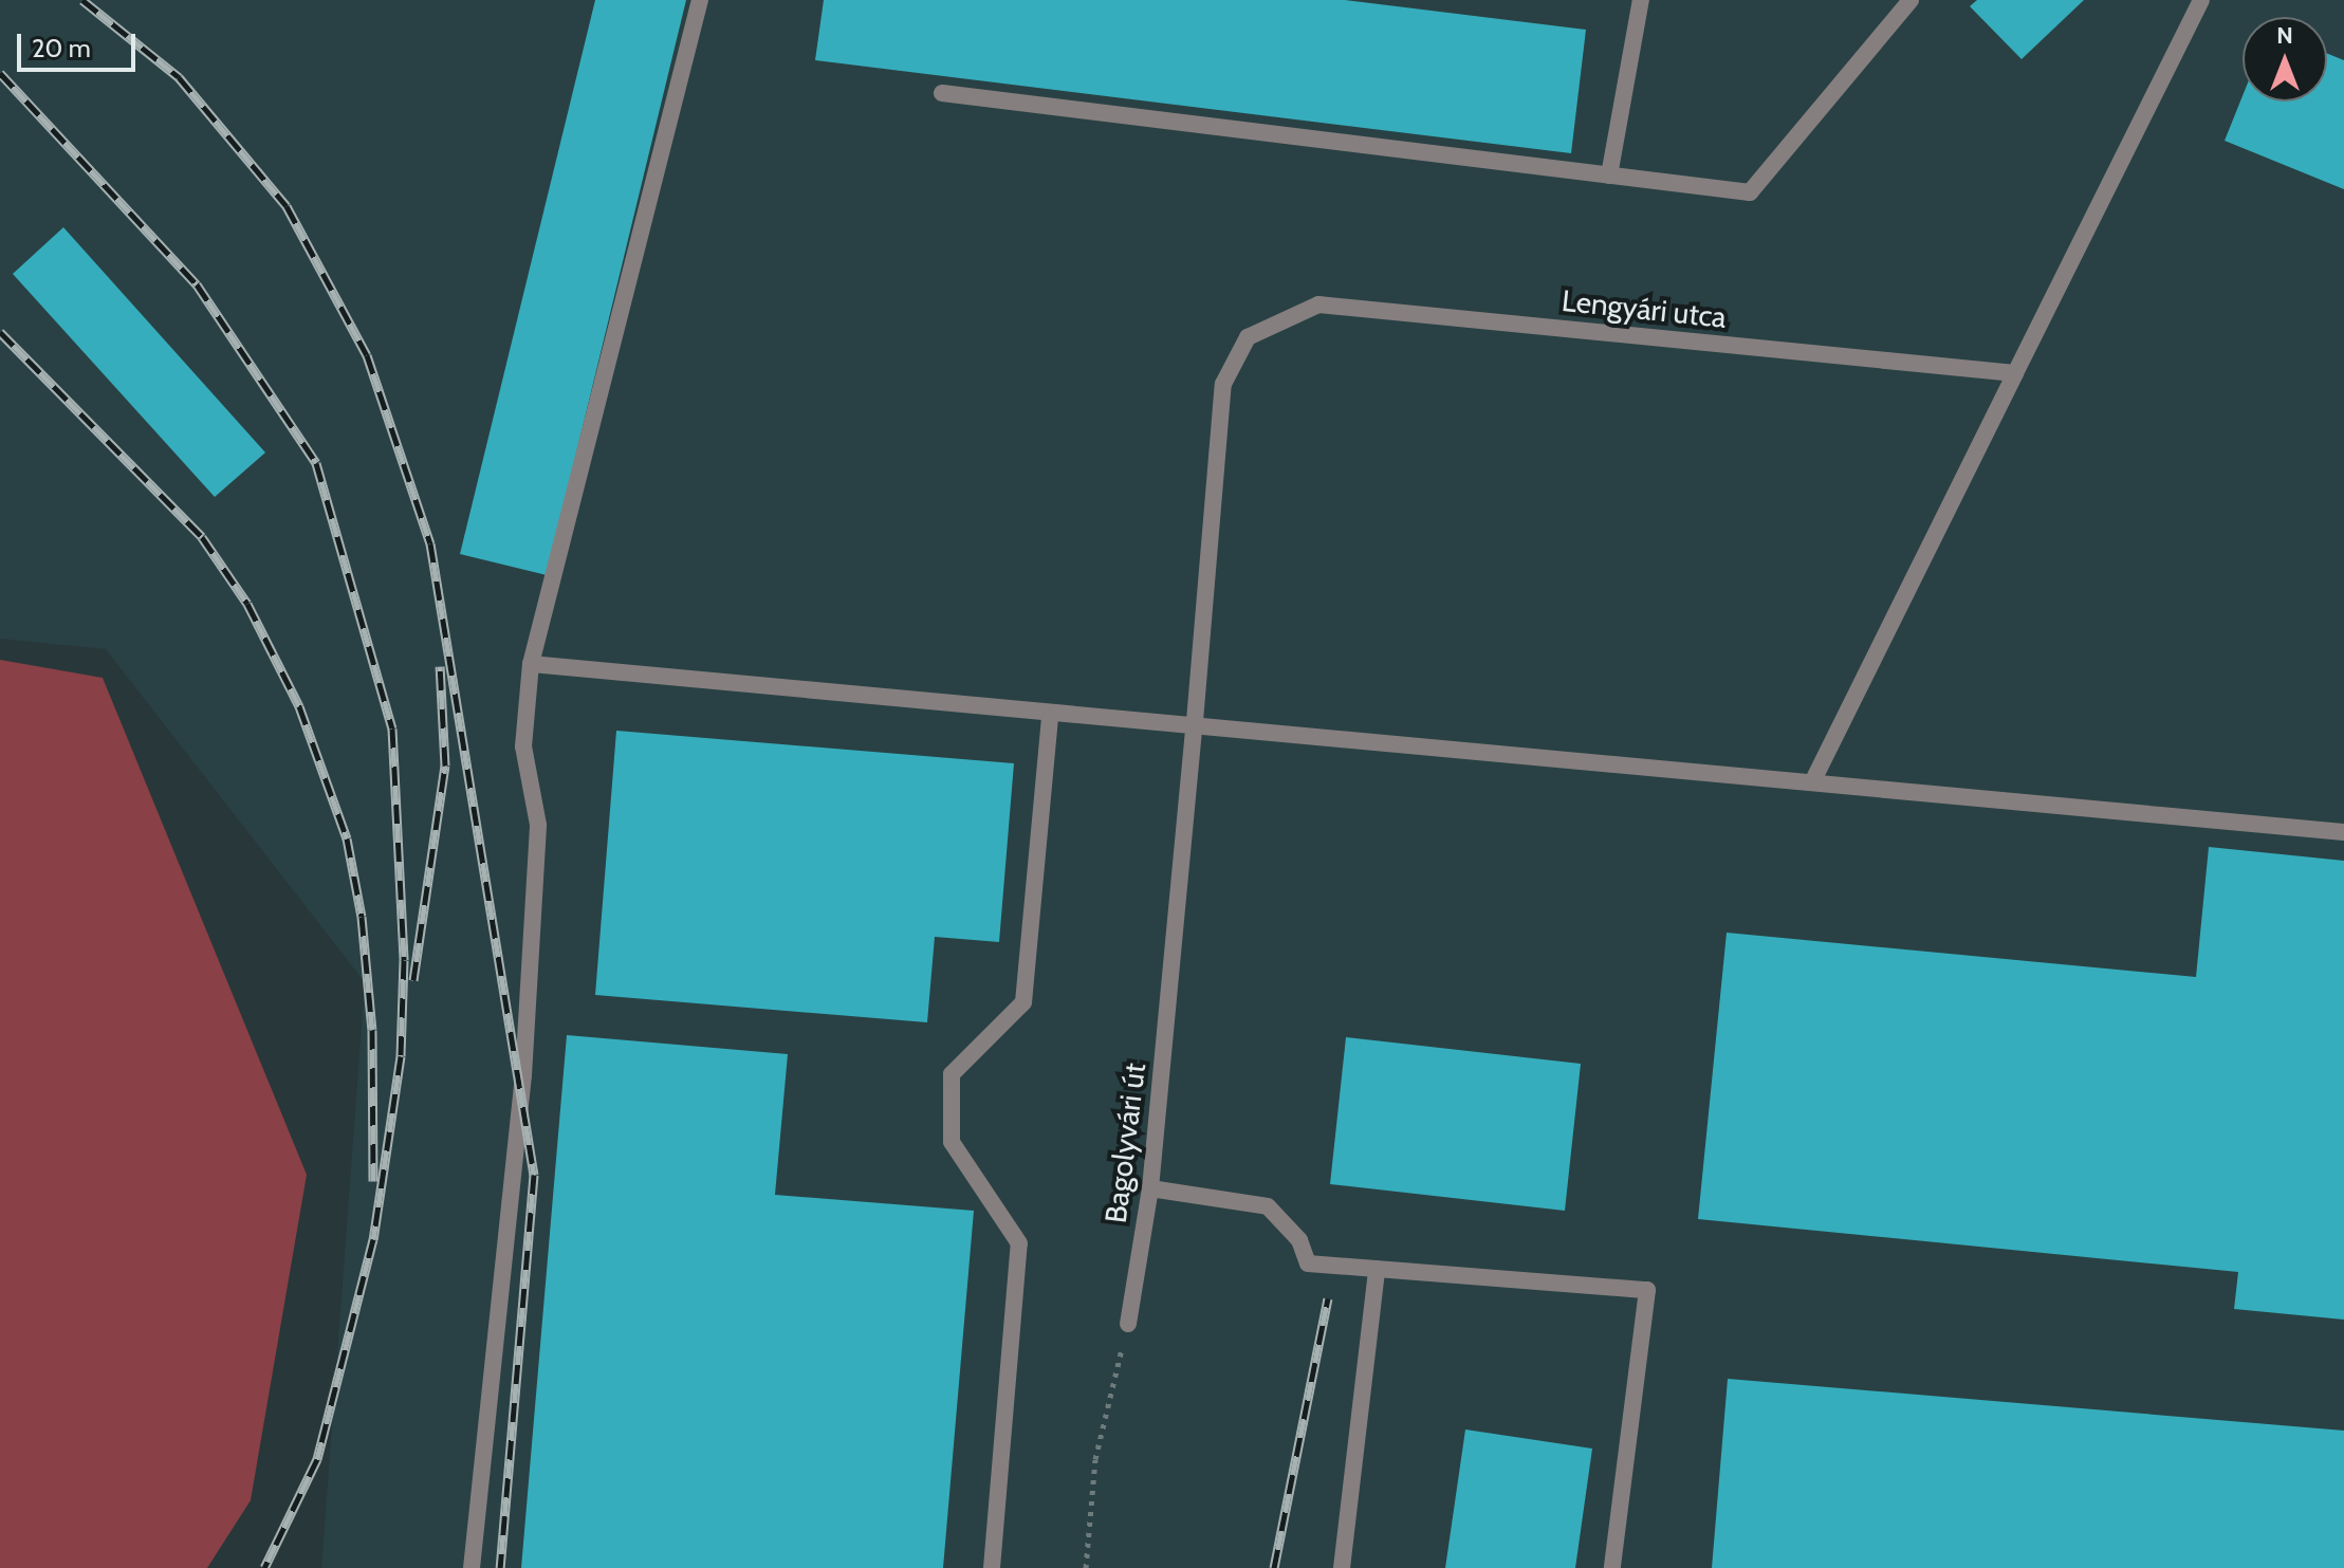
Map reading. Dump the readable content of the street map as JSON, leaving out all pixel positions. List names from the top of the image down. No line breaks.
{"streets":{"street":["Lengyári utca","Bagolyvári út"]},"crossings":[["Lengyári utca","Bagolyvári út"]],"scale_bar":"20 m","north":"top"}
